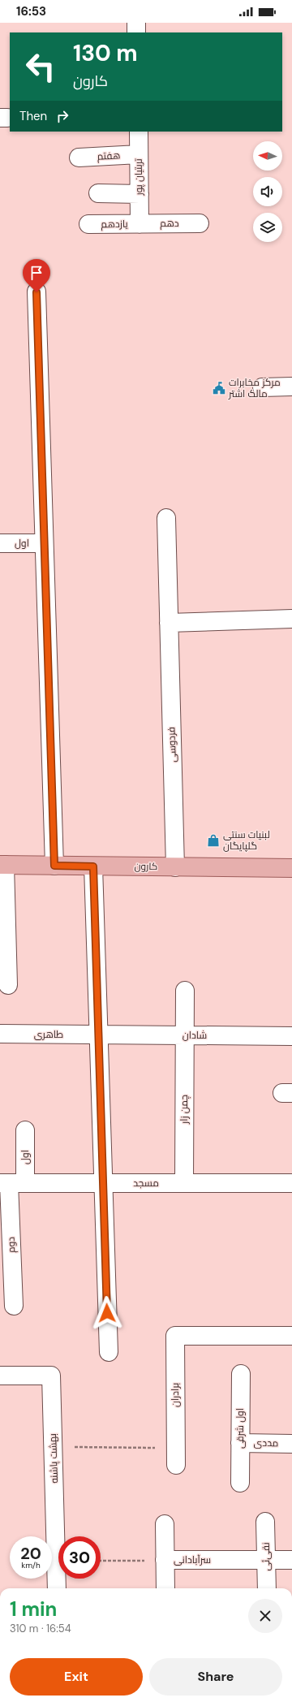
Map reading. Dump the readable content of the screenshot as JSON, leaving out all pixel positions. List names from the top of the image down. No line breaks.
{"streets":{"main road":["کارون"],"street":["هفتم","تربتیان پور","دهم","یازدهم","اول","فردوسی","طاهری","شادان","چمن زار","مسجد","دوم","برادران","اول شرقی","مددی","بهشت پاشنه","نقی‌ئی","سرآبادانی"]},"crossings":[["هفتم","تربتیان پور"],["تربتیان پور","دهم"],["تربتیان پور","یازدهم"],["دهم","یازدهم"],["اول","مسجد"],["اول","دوم"],["فردوسی","کارون"],["طاهری","شادان"],["شادان","چمن زار"],["چمن زار","مسجد"],["مسجد","دوم"],["اول شرقی","مددی"],["نقی‌ئی","سرآبادانی"]],"places":{"public building":["مرکز مخابرات مالک اشتر"],"shop":["لبنیات سنتی گلپایگان"]},"north":"left","page":{"status":"16:53","turn":["130 m","کارون"],"then":"Then","speed":"20 km/h","limit":"30","heading":["1 min","310 m · 16:54"],"buttons":["Exit","Share"]}}
